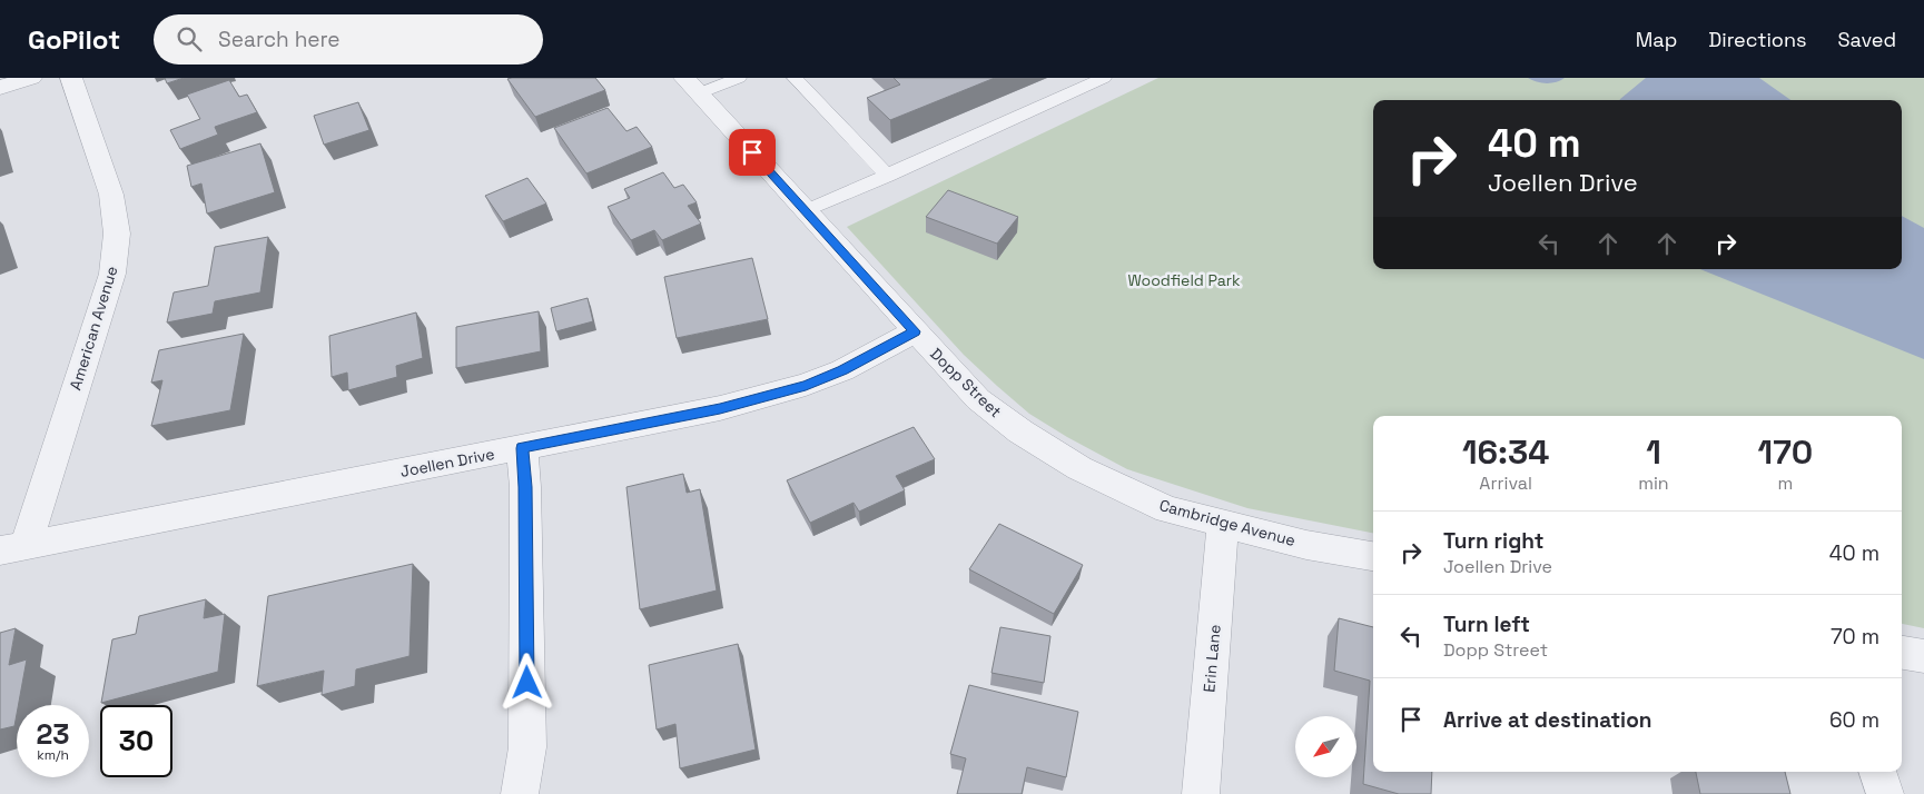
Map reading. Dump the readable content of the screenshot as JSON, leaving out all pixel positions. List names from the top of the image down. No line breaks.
{"streets":{"street":["American Avenue","Dopp Street","Joellen Drive","Cambridge Avenue","Erin Lane"]},"crossings":[["American Avenue","Joellen Drive"],["Dopp Street","Joellen Drive"],["Dopp Street","Cambridge Avenue"],["Cambridge Avenue","Erin Lane"]],"parks":["Woodfield Park"],"north":"bottom left","page":{"header":"GoPilot","search":"Search here","nav":["Map","Directions","Saved"],"turn":["40 m","Joellen Drive"],"eta":["16:34","Arrival","1","min","170","m"],"list":[{"name":"Turn right","note":"Joellen Drive","value":"40 m"},{"name":"Turn left","note":"Dopp Street","value":"70 m"},{"name":"Arrive at destination","value":"60 m"}],"speed":"23 km/h","limit":"30"}}
